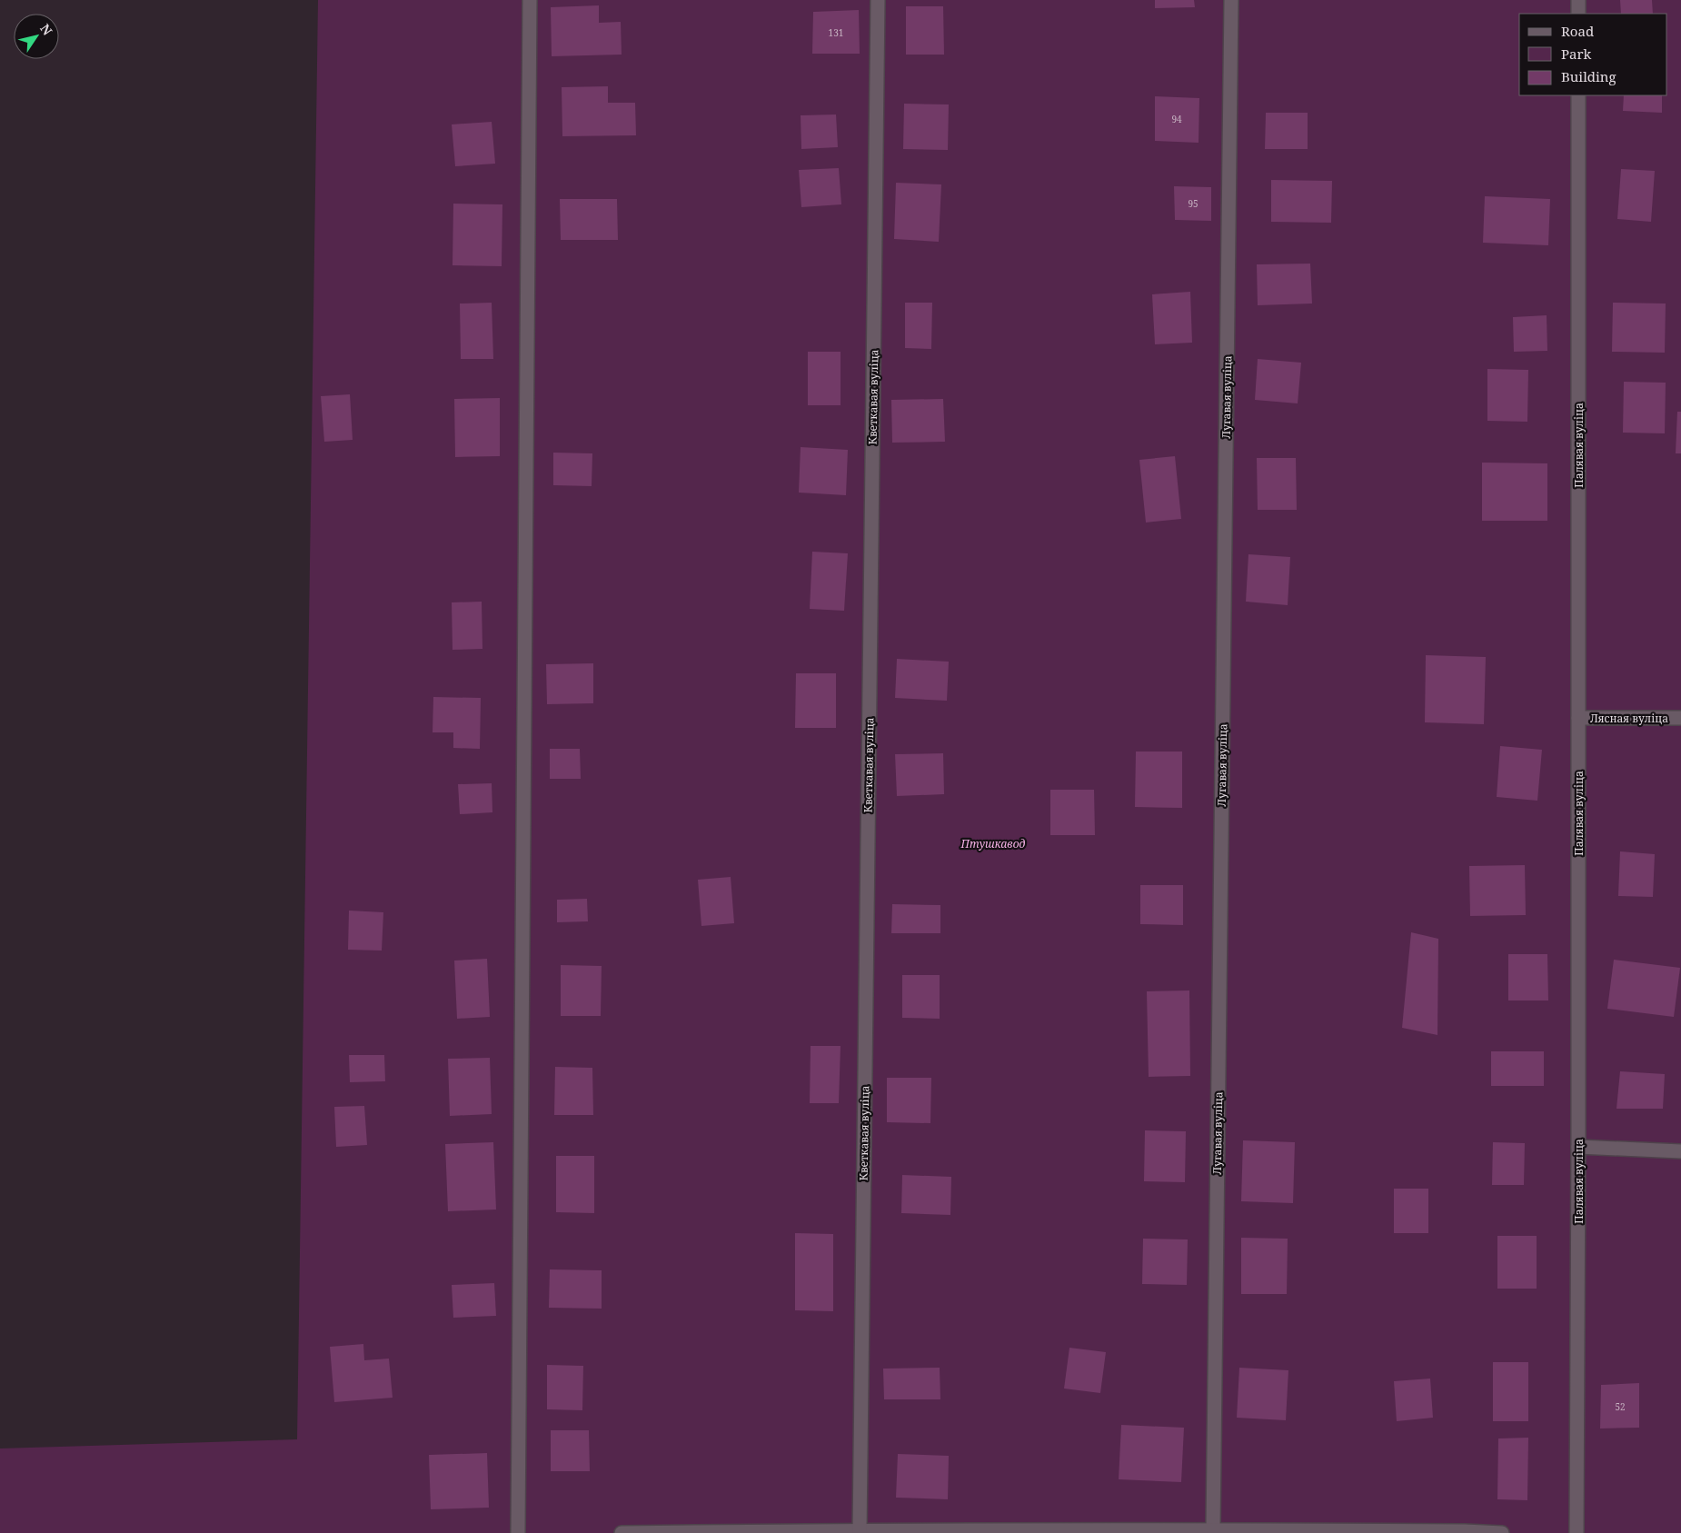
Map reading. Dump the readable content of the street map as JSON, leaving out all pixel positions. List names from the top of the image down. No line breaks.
{"streets":{"street":["Кветкавая вуліца","Лугавая вуліца","Палявая вуліца","Лясная вуліца"]},"crossings":[["Палявая вуліца","Лясная вуліца"]],"parks":["Птушкавод"],"house_numbers":["131","94","95","52"],"legend":["Road","Park","Building"],"north":"top right"}
